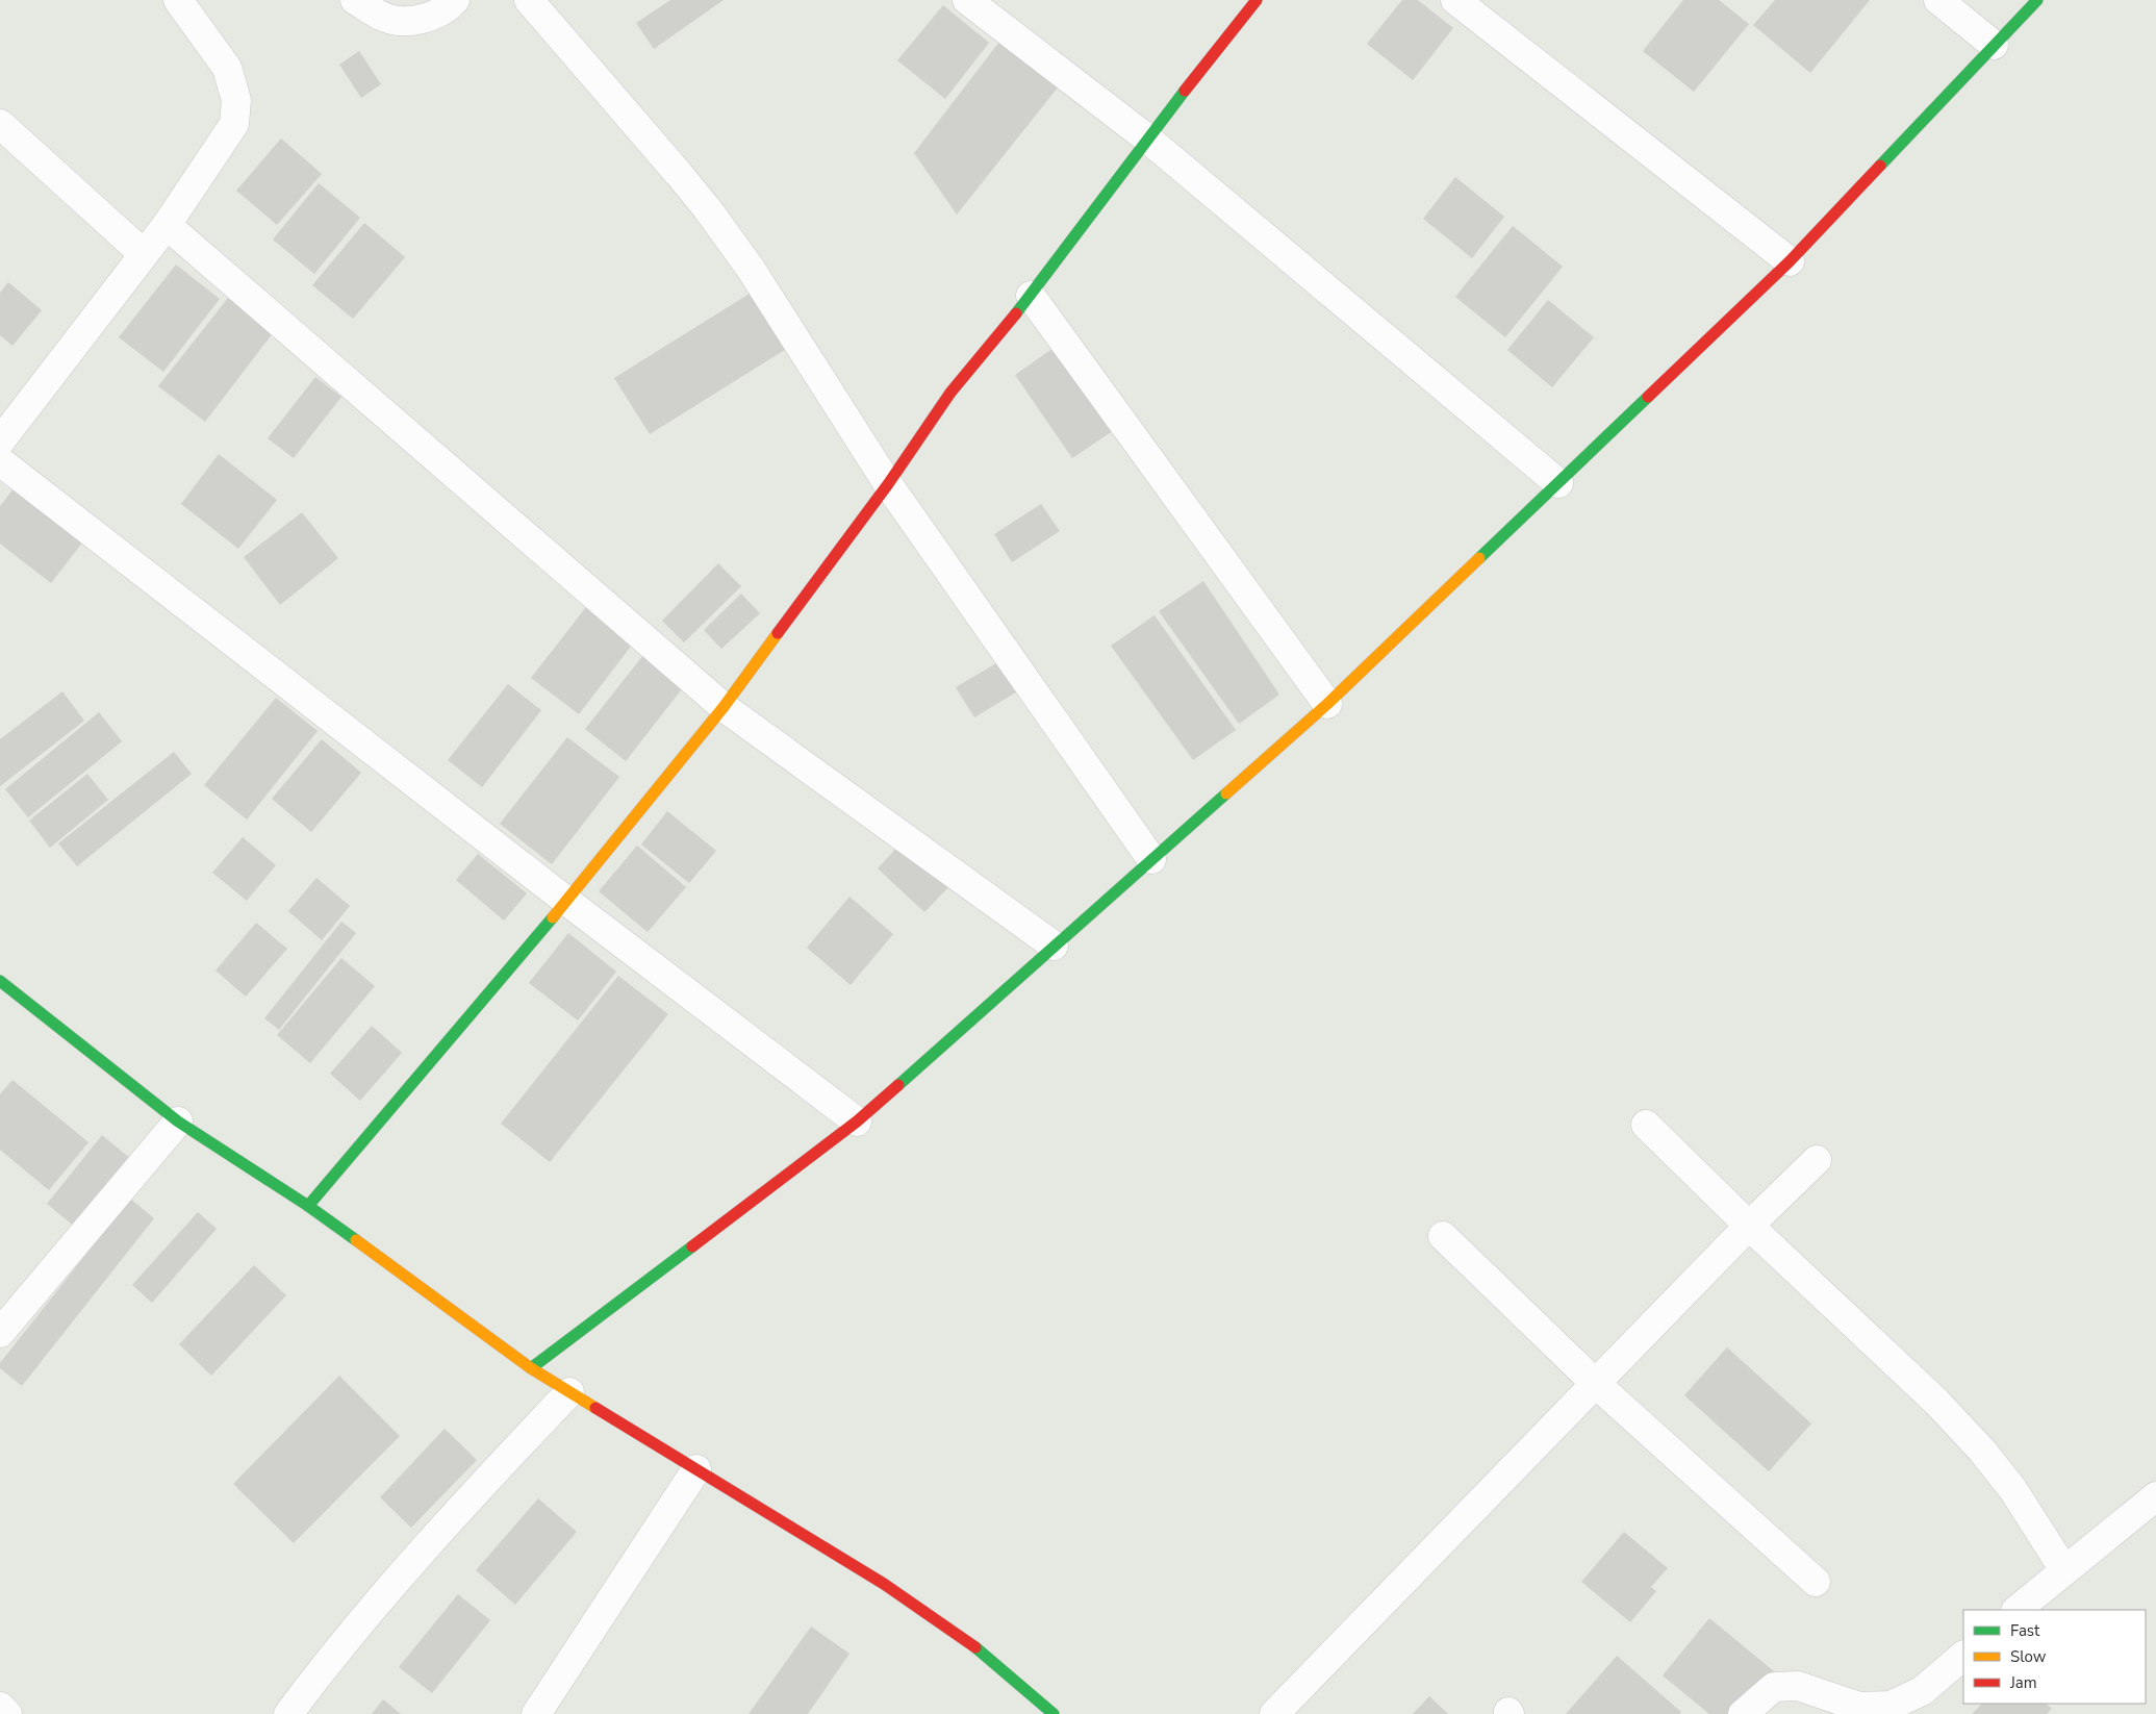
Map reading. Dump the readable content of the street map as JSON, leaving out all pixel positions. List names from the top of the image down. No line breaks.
{"legend":["Fast","Slow","Jam"]}
